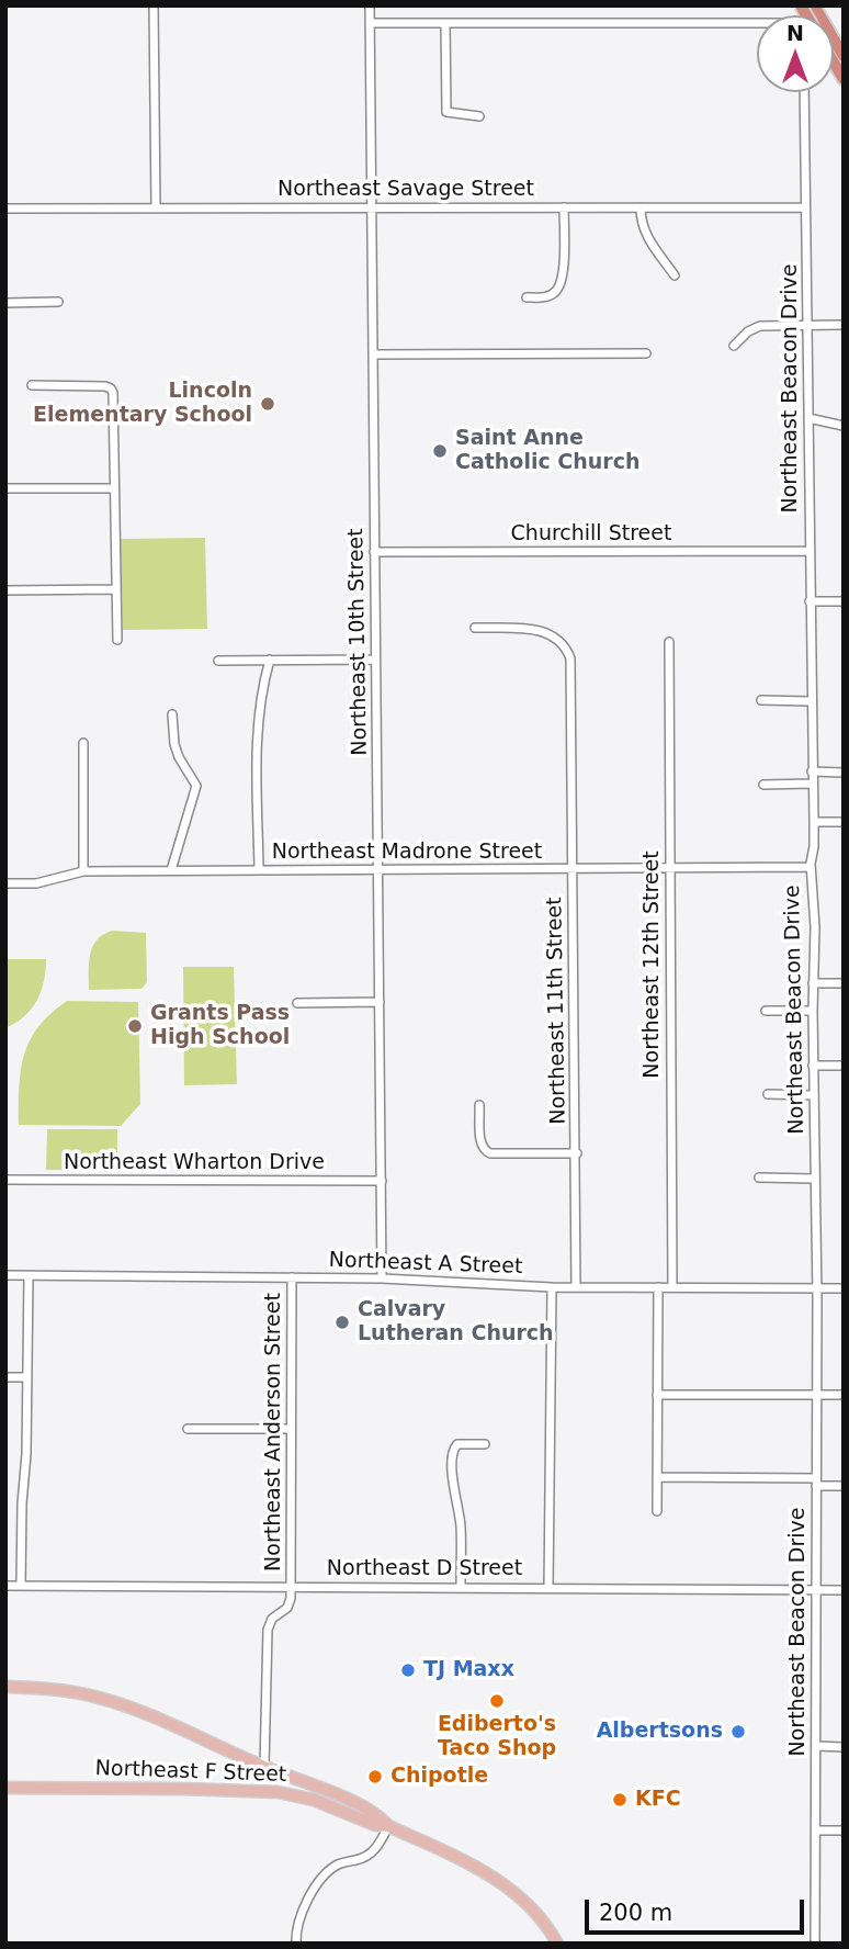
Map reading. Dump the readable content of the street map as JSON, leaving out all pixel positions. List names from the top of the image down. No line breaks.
{"streets":{"main road":["Northeast F Street"],"street":["Northeast Savage Street","Northeast Beacon Drive","Churchill Street","Northeast 10th Street","Northeast Madrone Street","Northeast 12th Street","Northeast 11th Street","Northeast Wharton Drive","Northeast A Street","Northeast Anderson Street","Northeast D Street"]},"crossings":[["Northeast Savage Street","Northeast Beacon Drive"],["Northeast Savage Street","Northeast 10th Street"],["Northeast Beacon Drive","Churchill Street"],["Northeast Beacon Drive","Northeast Madrone Street"],["Northeast Beacon Drive","Northeast A Street"],["Northeast Beacon Drive","Northeast D Street"],["Churchill Street","Northeast 10th Street"],["Northeast 10th Street","Northeast Madrone Street"],["Northeast 10th Street","Northeast Wharton Drive"],["Northeast 10th Street","Northeast A Street"],["Northeast Madrone Street","Northeast 12th Street"],["Northeast Madrone Street","Northeast 11th Street"],["Northeast 12th Street","Northeast A Street"],["Northeast 11th Street","Northeast A Street"],["Northeast A Street","Northeast Anderson Street"],["Northeast Anderson Street","Northeast D Street"]],"places":["Lincoln Elementary School","Saint Anne Catholic Church","Grants Pass High School","Calvary Lutheran Church","TJ Maxx","Ediberto's Taco Shop","Albertsons","Chipotle","KFC"],"scale_bar":"200 m","north":"top"}
